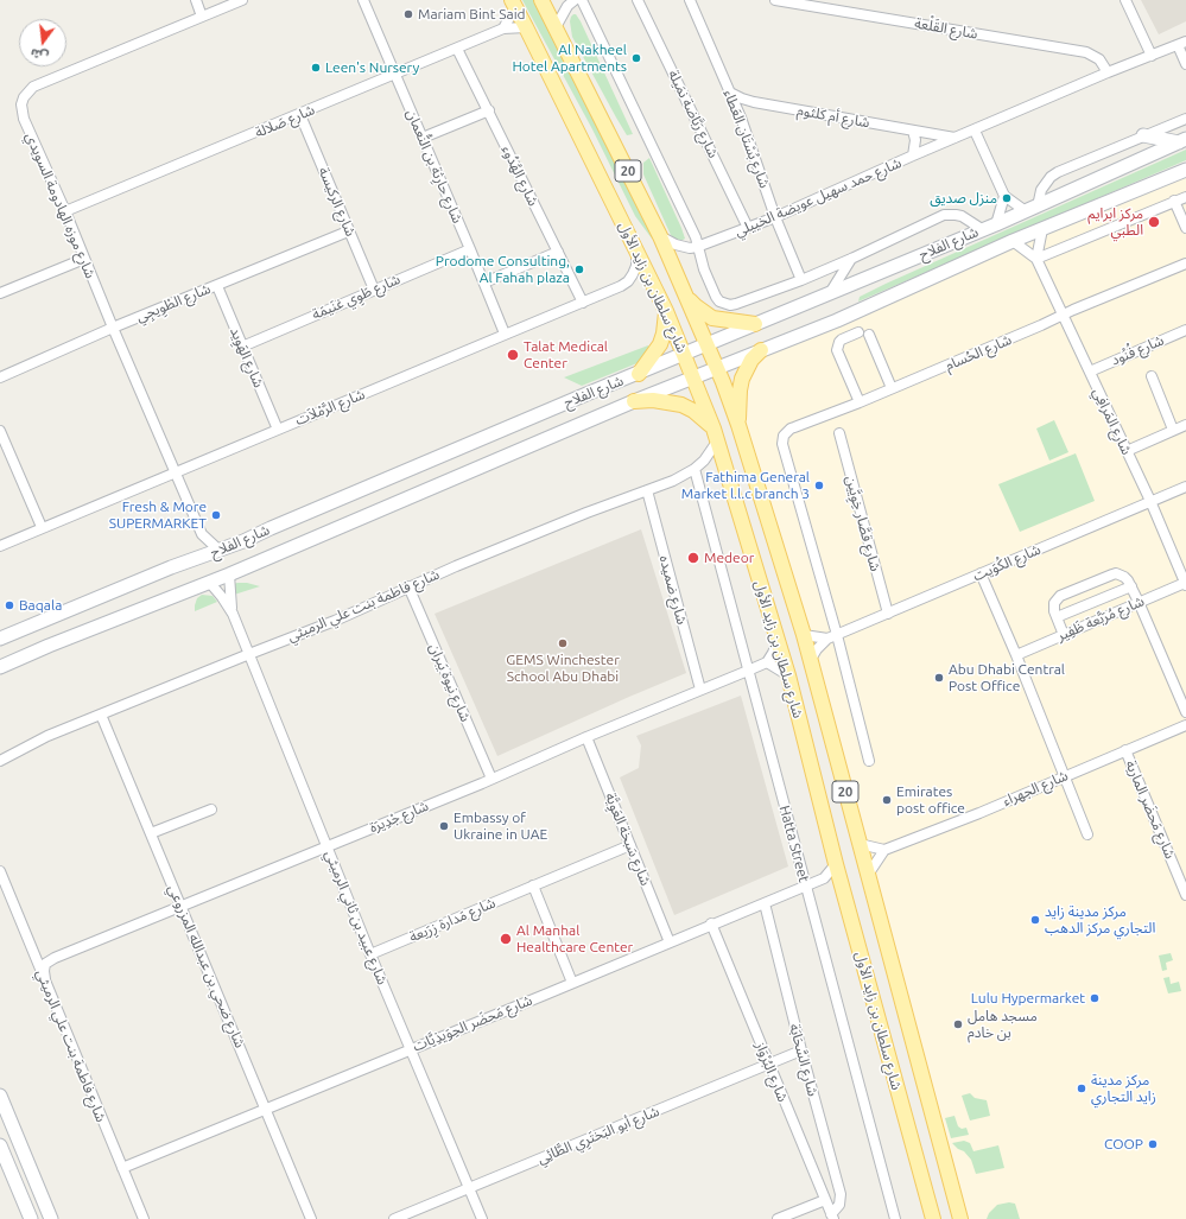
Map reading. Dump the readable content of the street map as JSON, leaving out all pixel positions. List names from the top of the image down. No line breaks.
{"streets":{"main road":["20","شارع الفلاح","شارع سلطان بن زايد الأول"],"street":["شارع القَلْعة","شارع رَبَّاضة نمَيلة","شارع أم كلثوم","شارع صَلالة","شارع بُسْتَان العَطاء","شارع حارِثة بن النُّعمان","شارع الهُدُوء","شارع حمد سهيل عويضة الخييلي","شارع الركيسة","شارع موزه الهادومة السويدي","شارع طَوِي غنَيمَة","شارع الطْوِيجِي","شارع فُنُود","شارع الحُسام","شارع الهَوِيد","شارع الرَّمْلاَت","شارع المَرافِي","شارع قصَّار خِوِيَّين","شارع الكُوَيت","شارع ضميده","شارع فاطمة بنت علي الرميثي","شارع مُرَبَّعة ظَفِير","شارع نيوة يَبران","شارع الجهراء","شارع مَحضَر المارية","شارع جْدِيرَة","شارع سَبخة العَوِيَّة","Hatta Street","شارع عبيد بن ثاني الرميثي","شارع مَدارة زِرَيعة","شارع ضحي بن عبدالله المزروعي","شارع مَحضَر الحِوَيذِيَّات","شارع السَّحَابَة","شارع البُرْوَاز","شارع أبو البَختَرِي الطَّائِي"]},"crossings":[["شارع القَلْعة","شارع حمد سهيل عويضة الخييلي"],["شارع رَبَّاضة نمَيلة","شارع حمد سهيل عويضة الخييلي"],["شارع أم كلثوم","شارع بُسْتَان العَطاء"],["شارع أم كلثوم","شارع حمد سهيل عويضة الخييلي"],["شارع صَلالة","شارع حارِثة بن النُّعمان"],["شارع صَلالة","شارع الهُدُوء"],["شارع صَلالة","شارع الركيسة"],["شارع صَلالة","شارع موزه الهادومة السويدي"],["شارع صَلالة","شارع سلطان بن زايد الأول"],["شارع بُسْتَان العَطاء","شارع حمد سهيل عويضة الخييلي"],["شارع حارِثة بن النُّعمان","شارع طَوِي غنَيمَة"],["شارع حارِثة بن النُّعمان","شارع الرَّمْلاَت"],["شارع الهُدُوء","شارع الرَّمْلاَت"],["شارع حمد سهيل عويضة الخييلي","شارع سلطان بن زايد الأول"],["شارع الركيسة","شارع طَوِي غنَيمَة"],["شارع الركيسة","شارع الطْوِيجِي"],["شارع موزه الهادومة السويدي","شارع الفلاح"],["شارع موزه الهادومة السويدي","شارع الطْوِيجِي"],["شارع موزه الهادومة السويدي","شارع الرَّمْلاَت"],["شارع الفلاح","شارع سلطان بن زايد الأول"],["شارع الفلاح","شارع المَرافِي"],["شارع الفلاح","شارع عبيد بن ثاني الرميثي"],["شارع سلطان بن زايد الأول","شارع الرَّمْلاَت"],["شارع سلطان بن زايد الأول","شارع الكُوَيت"],["شارع سلطان بن زايد الأول","شارع فاطمة بنت علي الرميثي"],["شارع سلطان بن زايد الأول","شارع مَحضَر الحِوَيذِيَّات"],["شارع طَوِي غنَيمَة","شارع الهَوِيد"],["شارع الطْوِيجِي","شارع الهَوِيد"],["شارع فُنُود","شارع المَرافِي"],["شارع الحُسام","شارع المَرافِي"],["شارع الحُسام","شارع الكُوَيت"],["شارع الهَوِيد","شارع الرَّمْلاَت"],["شارع المَرافِي","شارع الكُوَيت"],["شارع المَرافِي","شارع مُرَبَّعة ظَفِير"],["شارع قصَّار خِوِيَّين","شارع الكُوَيت"],["شارع ضميده","شارع فاطمة بنت علي الرميثي"],["شارع ضميده","شارع جْدِيرَة"],["شارع فاطمة بنت علي الرميثي","شارع نيوة يَبران"],["شارع فاطمة بنت علي الرميثي","شارع جْدِيرَة"],["شارع فاطمة بنت علي الرميثي","Hatta Street"],["شارع فاطمة بنت علي الرميثي","شارع عبيد بن ثاني الرميثي"],["شارع فاطمة بنت علي الرميثي","شارع ضحي بن عبدالله المزروعي"],["شارع فاطمة بنت علي الرميثي","شارع مَحضَر الحِوَيذِيَّات"],["شارع نيوة يَبران","شارع جْدِيرَة"],["شارع الجهراء","شارع مَحضَر المارية"],["شارع جْدِيرَة","شارع سَبخة العَوِيَّة"],["شارع جْدِيرَة","Hatta Street"],["شارع جْدِيرَة","شارع عبيد بن ثاني الرميثي"],["شارع جْدِيرَة","شارع ضحي بن عبدالله المزروعي"],["شارع سَبخة العَوِيَّة","شارع مَدارة زِرَيعة"],["شارع سَبخة العَوِيَّة","شارع مَحضَر الحِوَيذِيَّات"],["Hatta Street","شارع مَحضَر الحِوَيذِيَّات"],["شارع عبيد بن ثاني الرميثي","شارع مَدارة زِرَيعة"],["شارع عبيد بن ثاني الرميثي","شارع مَحضَر الحِوَيذِيَّات"],["شارع عبيد بن ثاني الرميثي","شارع أبو البَختَرِي الطَّائِي"],["شارع ضحي بن عبدالله المزروعي","شارع مَحضَر الحِوَيذِيَّات"],["شارع مَحضَر الحِوَيذِيَّات","شارع السَّحَابَة"],["شارع مَحضَر الحِوَيذِيَّات","شارع البُرْوَاز"],["شارع السَّحَابَة","شارع البُرْوَاز"],["شارع السَّحَابَة","شارع أبو البَختَرِي الطَّائِي"],["شارع البُرْوَاز","شارع أبو البَختَرِي الطَّائِي"]],"places":["Mariam Bint Said","Al Nakheel Hotel Apartments","Leen's Nursery","منزل صديق","مركز ابرايم الطبي","Prodome Consulting, Al Fahah plaza","Talat Medical Center","Fathima General Market l.l.c branch 3","Fresh & More SUPERMARKET","Medeor","Baqala","GEMS Winchester School Abu Dhabi","Abu Dhabi Central Post Office","Emirates post office","Embassy of Ukraine in UAE","مركز مدينة زايد التجاري مركز الدهب","Al Manhal Healthcare Center","Lulu Hypermarket","مسجد هامل بن خادم","مركز مدينة زايد التجاري","COOP"],"north":"bottom"}
